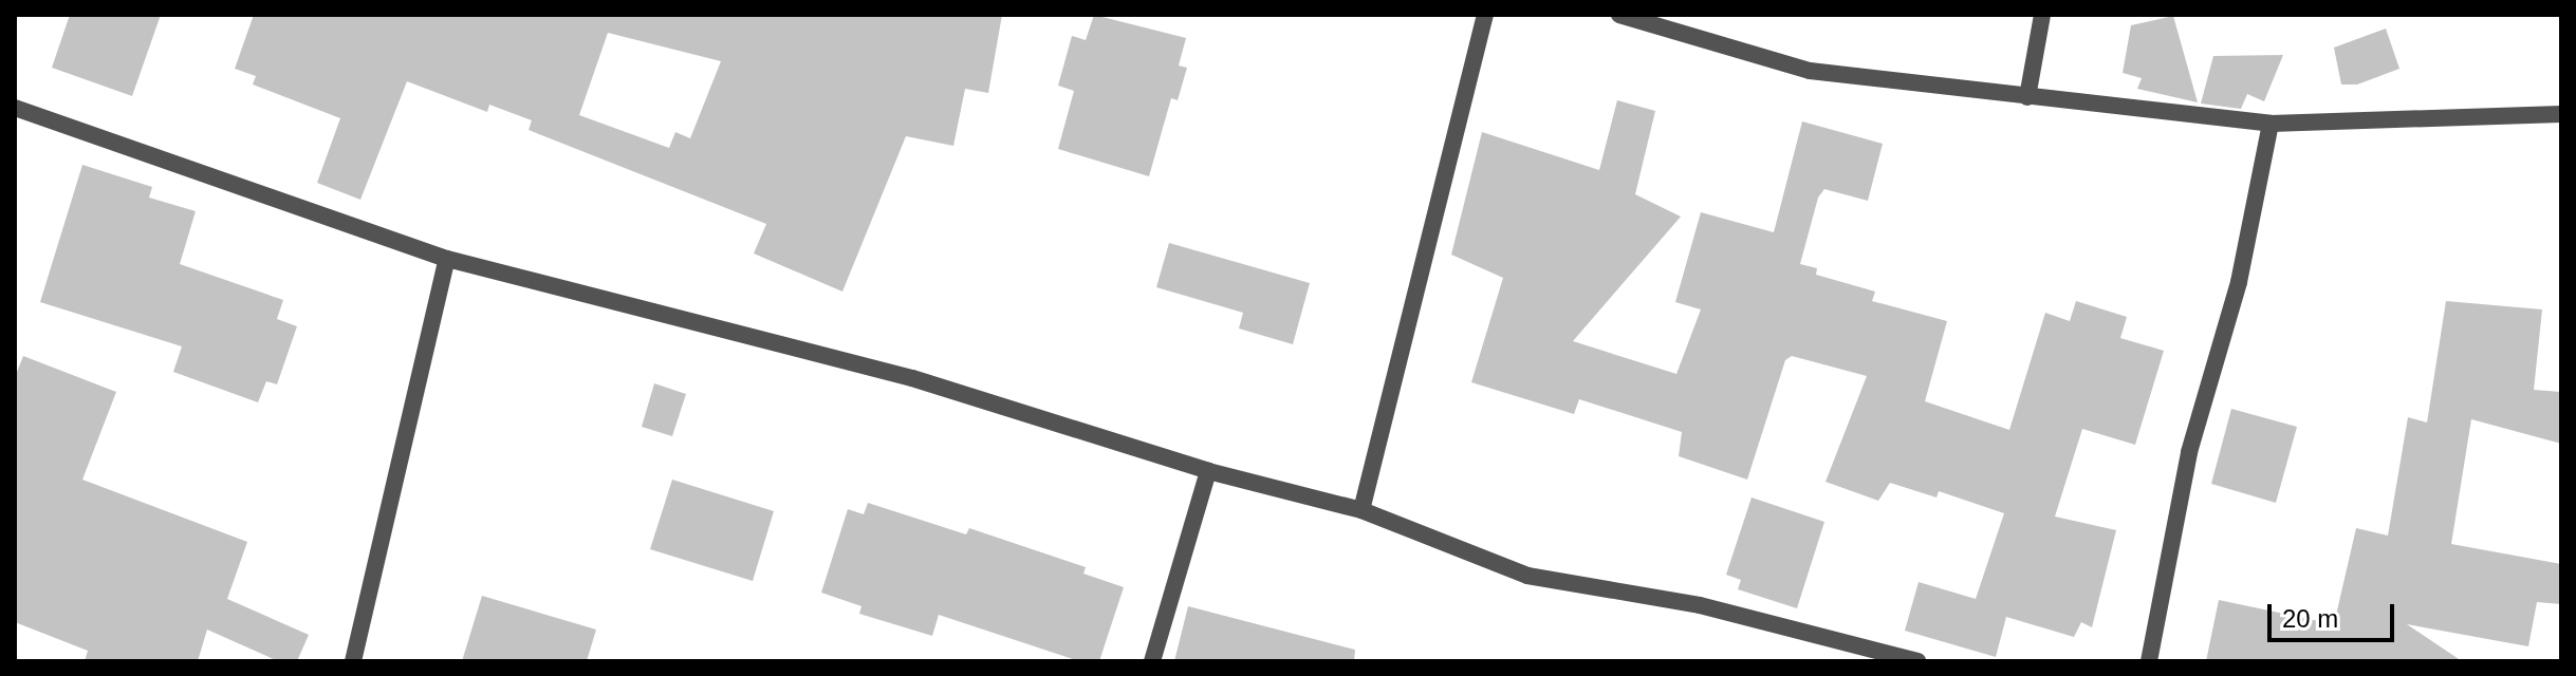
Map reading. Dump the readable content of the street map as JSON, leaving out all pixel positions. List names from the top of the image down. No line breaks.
{"scale_bar":"20 m"}
